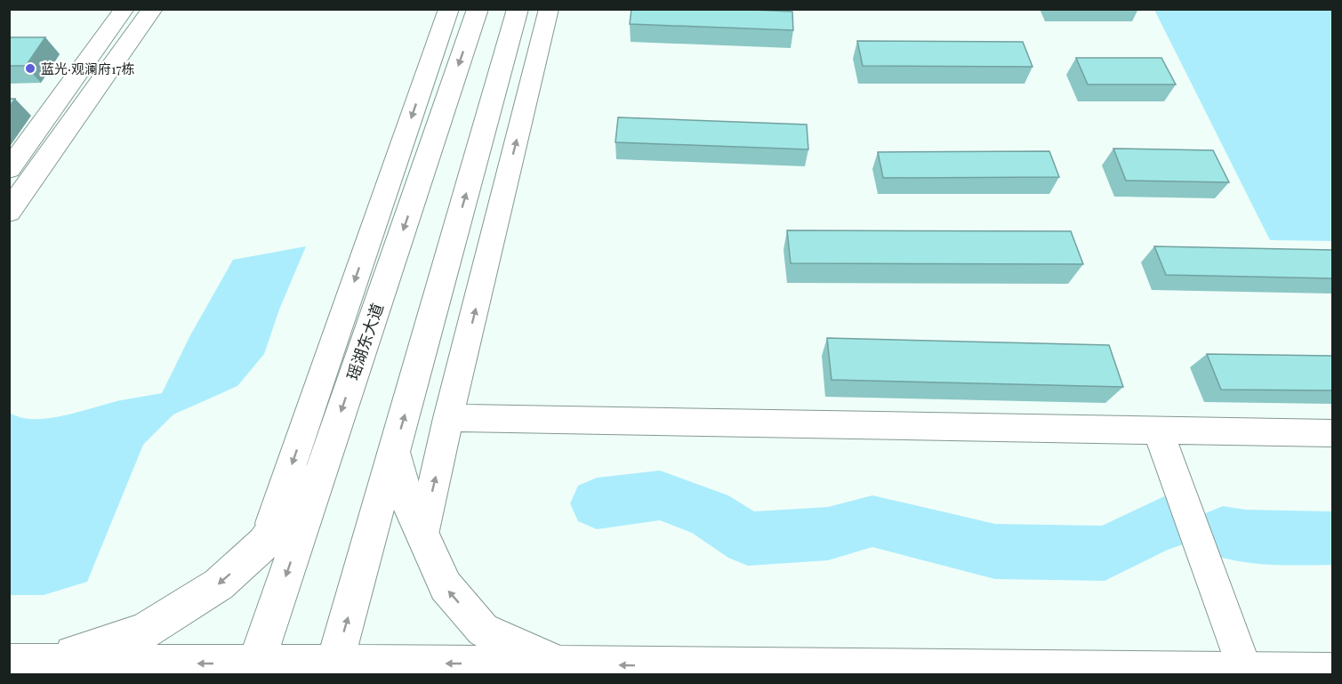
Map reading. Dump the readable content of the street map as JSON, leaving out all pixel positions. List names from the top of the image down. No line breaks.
{"streets":{"main road":["瑶湖东大道"]},"places":["蓝光·观澜府17栋"]}
